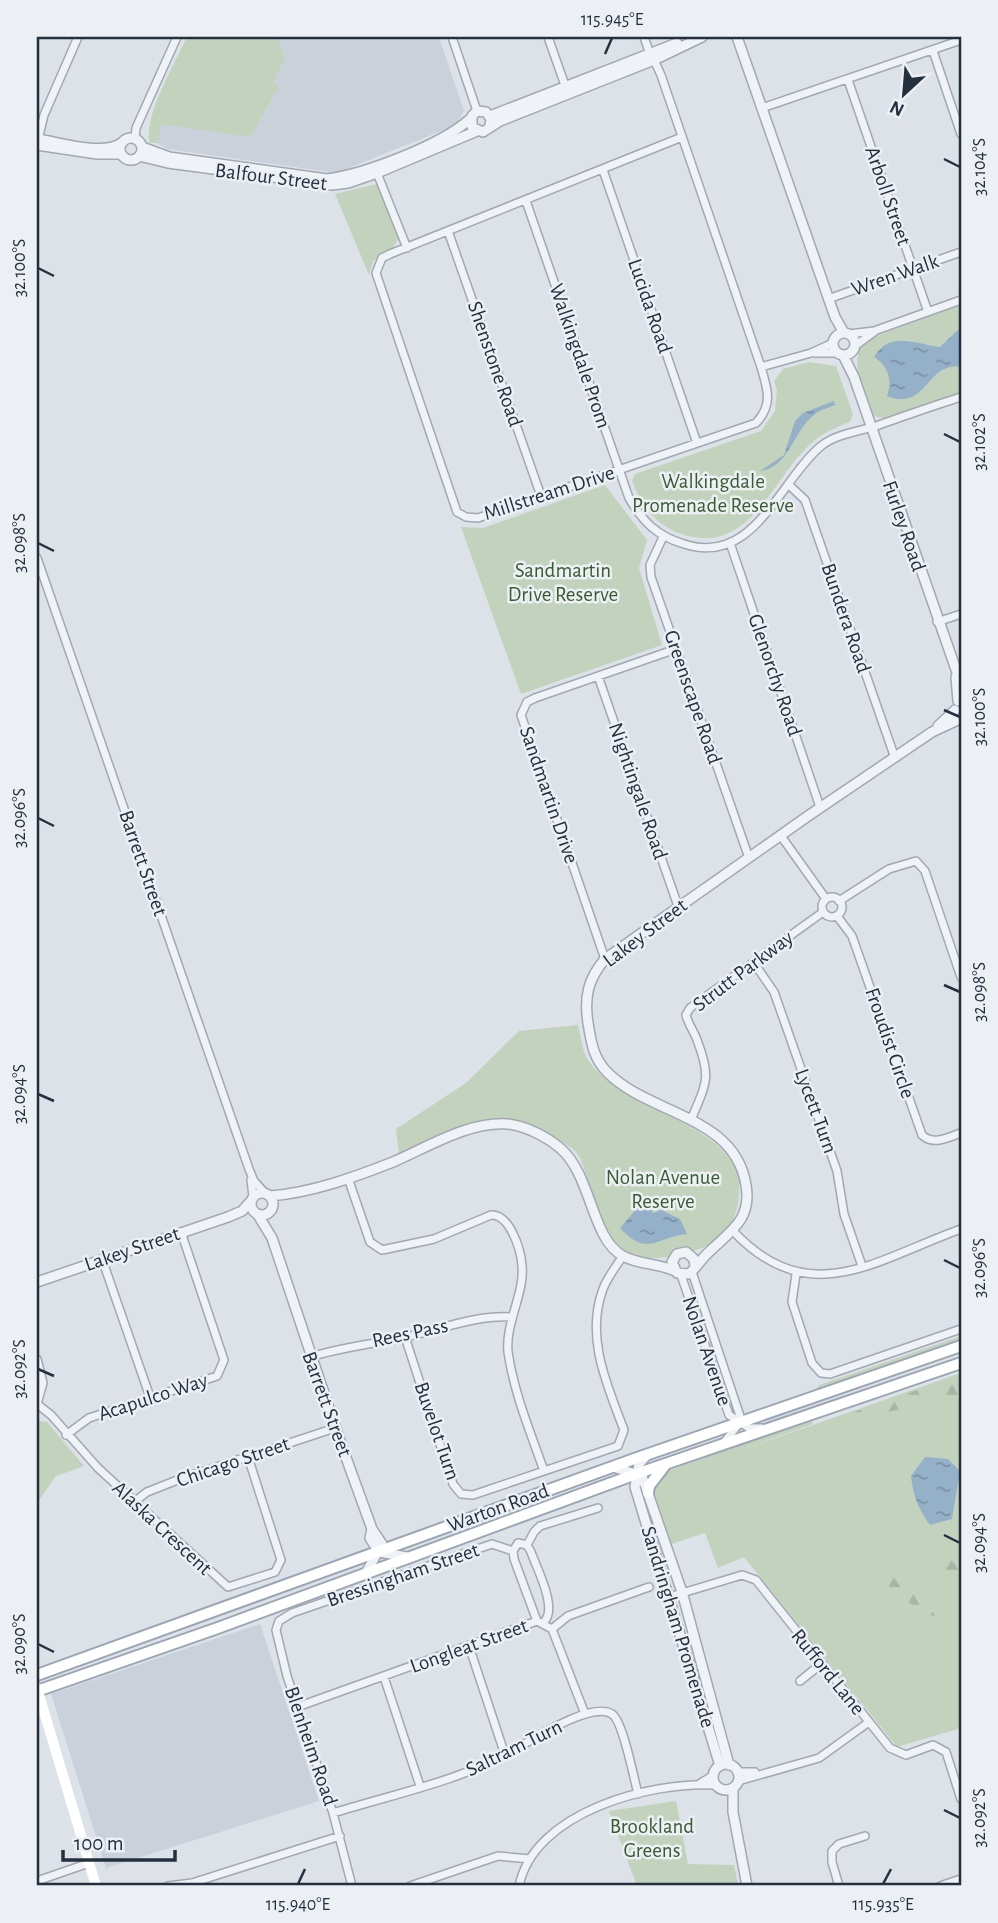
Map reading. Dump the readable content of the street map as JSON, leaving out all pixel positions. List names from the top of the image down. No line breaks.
{"streets":{"main road":["Warton Road"],"street":["Balfour Street","Arboll Street","Wren Walk","Lucida Road","Walkingdale Prom","Shenstone Road","Millstream Drive","Furley Road","Bundera Road","Glenorchy Road","Greenscape Road","Nightingale Road","Sandmartin Drive","Barrett Street","Lakey Street","Strutt Parkway","Froudist Circle","Lycett Turn","Rees Pass","Nolan Avenue","Acapulco Way","Buvelot Turn","Chicago Street","Alaska Crescent","Bressingham Street","Sandringham Promenade","Longleat Street","Rufford Lane","Blenheim Road","Saltram Turn"]},"crossings":[["Balfour Street","Millstream Drive"],["Arboll Street","Wren Walk"],["Wren Walk","Furley Road"],["Lucida Road","Millstream Drive"],["Walkingdale Prom","Millstream Drive"],["Walkingdale Prom","Glenorchy Road"],["Walkingdale Prom","Greenscape Road"],["Shenstone Road","Millstream Drive"],["Furley Road","Lakey Street"],["Bundera Road","Lakey Street"],["Glenorchy Road","Lakey Street"],["Greenscape Road","Sandmartin Drive"],["Greenscape Road","Lakey Street"],["Nightingale Road","Sandmartin Drive"],["Nightingale Road","Lakey Street"],["Sandmartin Drive","Lakey Street"],["Barrett Street","Lakey Street"],["Barrett Street","Rees Pass"],["Barrett Street","Chicago Street"],["Barrett Street","Warton Road"],["Lakey Street","Strutt Parkway"],["Lakey Street","Acapulco Way"],["Lakey Street","Buvelot Turn"],["Strutt Parkway","Froudist Circle"],["Strutt Parkway","Lycett Turn"],["Rees Pass","Buvelot Turn"],["Nolan Avenue","Warton Road"],["Acapulco Way","Alaska Crescent"],["Chicago Street","Alaska Crescent"],["Warton Road","Sandringham Promenade"],["Bressingham Street","Blenheim Road"],["Sandringham Promenade","Rufford Lane"],["Longleat Street","Blenheim Road"],["Longleat Street","Saltram Turn"],["Blenheim Road","Saltram Turn"]],"parks":["Walkingdale Promenade Reserve","Sandmartin Drive Reserve","Nolan Avenue Reserve","Brookland Greens"],"scale_bar":"100 m","north":"bottom left","coordinates":["115.945°E","32.104°S","32.100°S","32.102°S","32.098°S","32.096°S","32.094°S","32.092°S","32.090°S","115.940°E","115.935°E"]}
